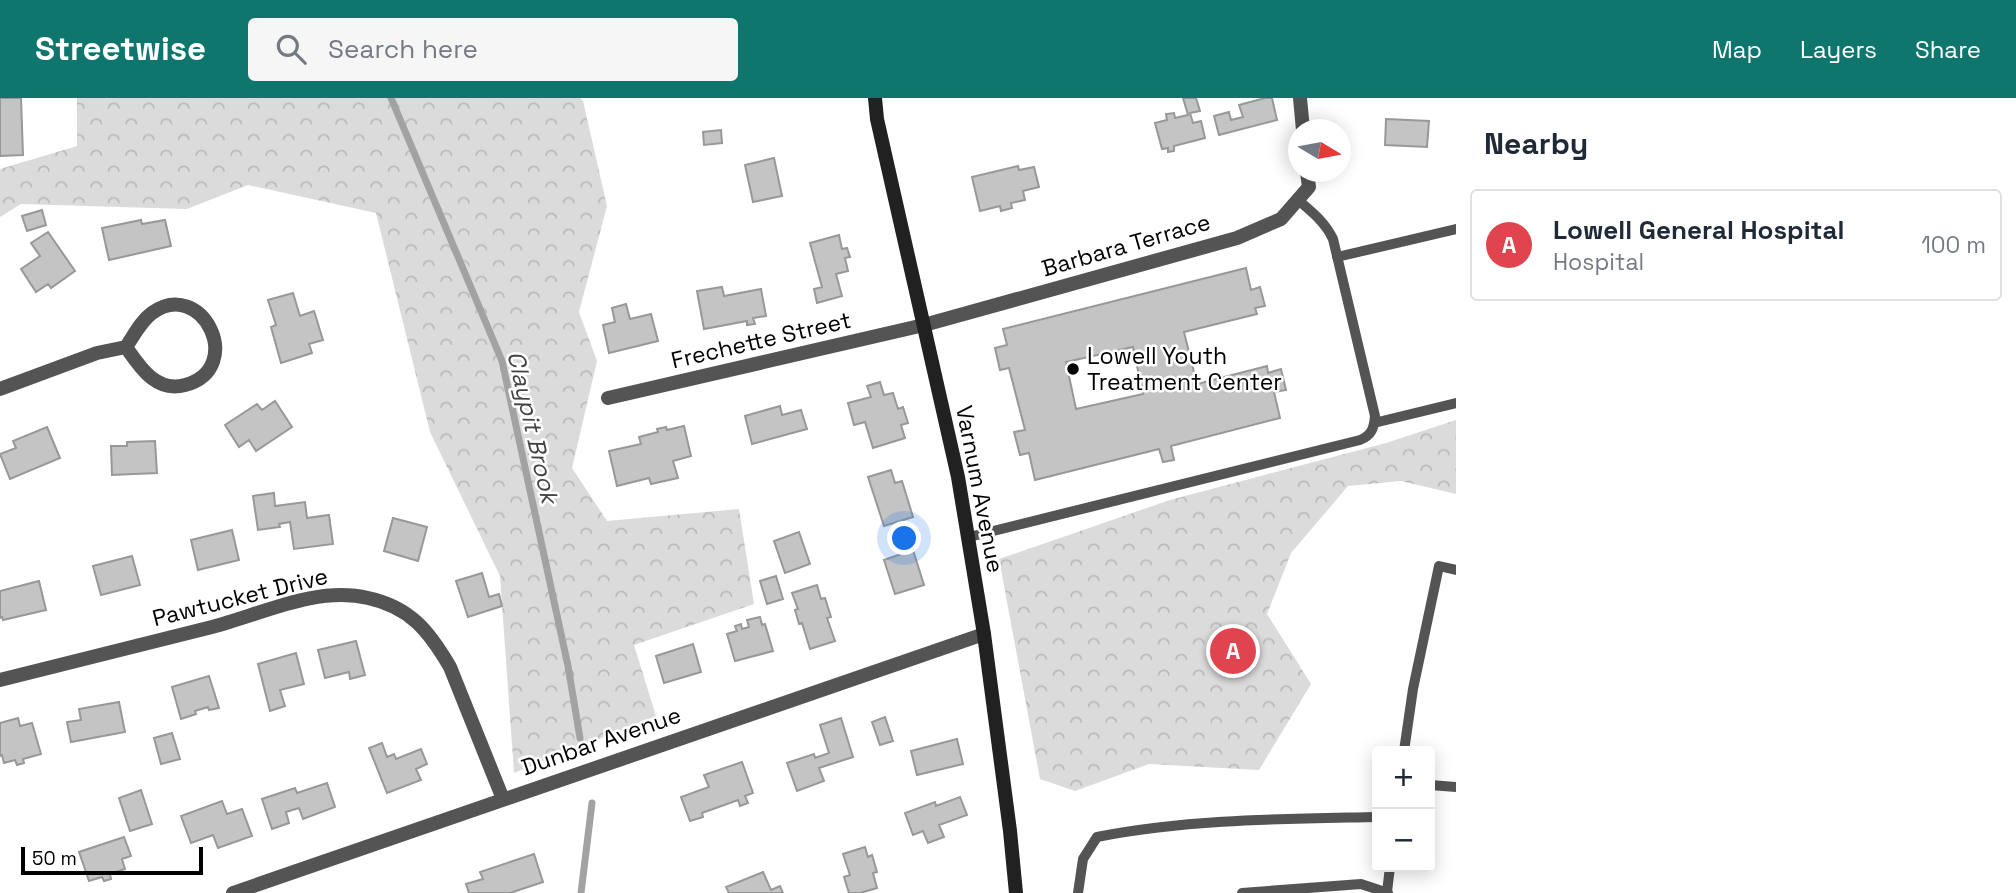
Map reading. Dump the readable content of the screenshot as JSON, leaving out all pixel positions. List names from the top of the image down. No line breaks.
{"streets":{"main road":["Varnum Avenue"],"street":["Barbara Terrace","Frechette Street","Pawtucket Drive","Dunbar Avenue"]},"crossings":[["Barbara Terrace","Frechette Street"],["Barbara Terrace","Varnum Avenue"],["Frechette Street","Varnum Avenue"],["Varnum Avenue","Dunbar Avenue"],["Pawtucket Drive","Dunbar Avenue"]],"water":["Claypit Brook"],"places":["Lowell Youth Treatment Center"],"scale_bar":"50 m","north":"right","page":{"header":"Streetwise","search":"Search here","nav":["Map","Layers","Share"],"heading":"Nearby","list":[{"mark":"A","name":"Lowell General Hospital","note":"Hospital","value":"100 m"}],"pins":"A","map_buttons":["+","−"],"scale":"50 m"}}
